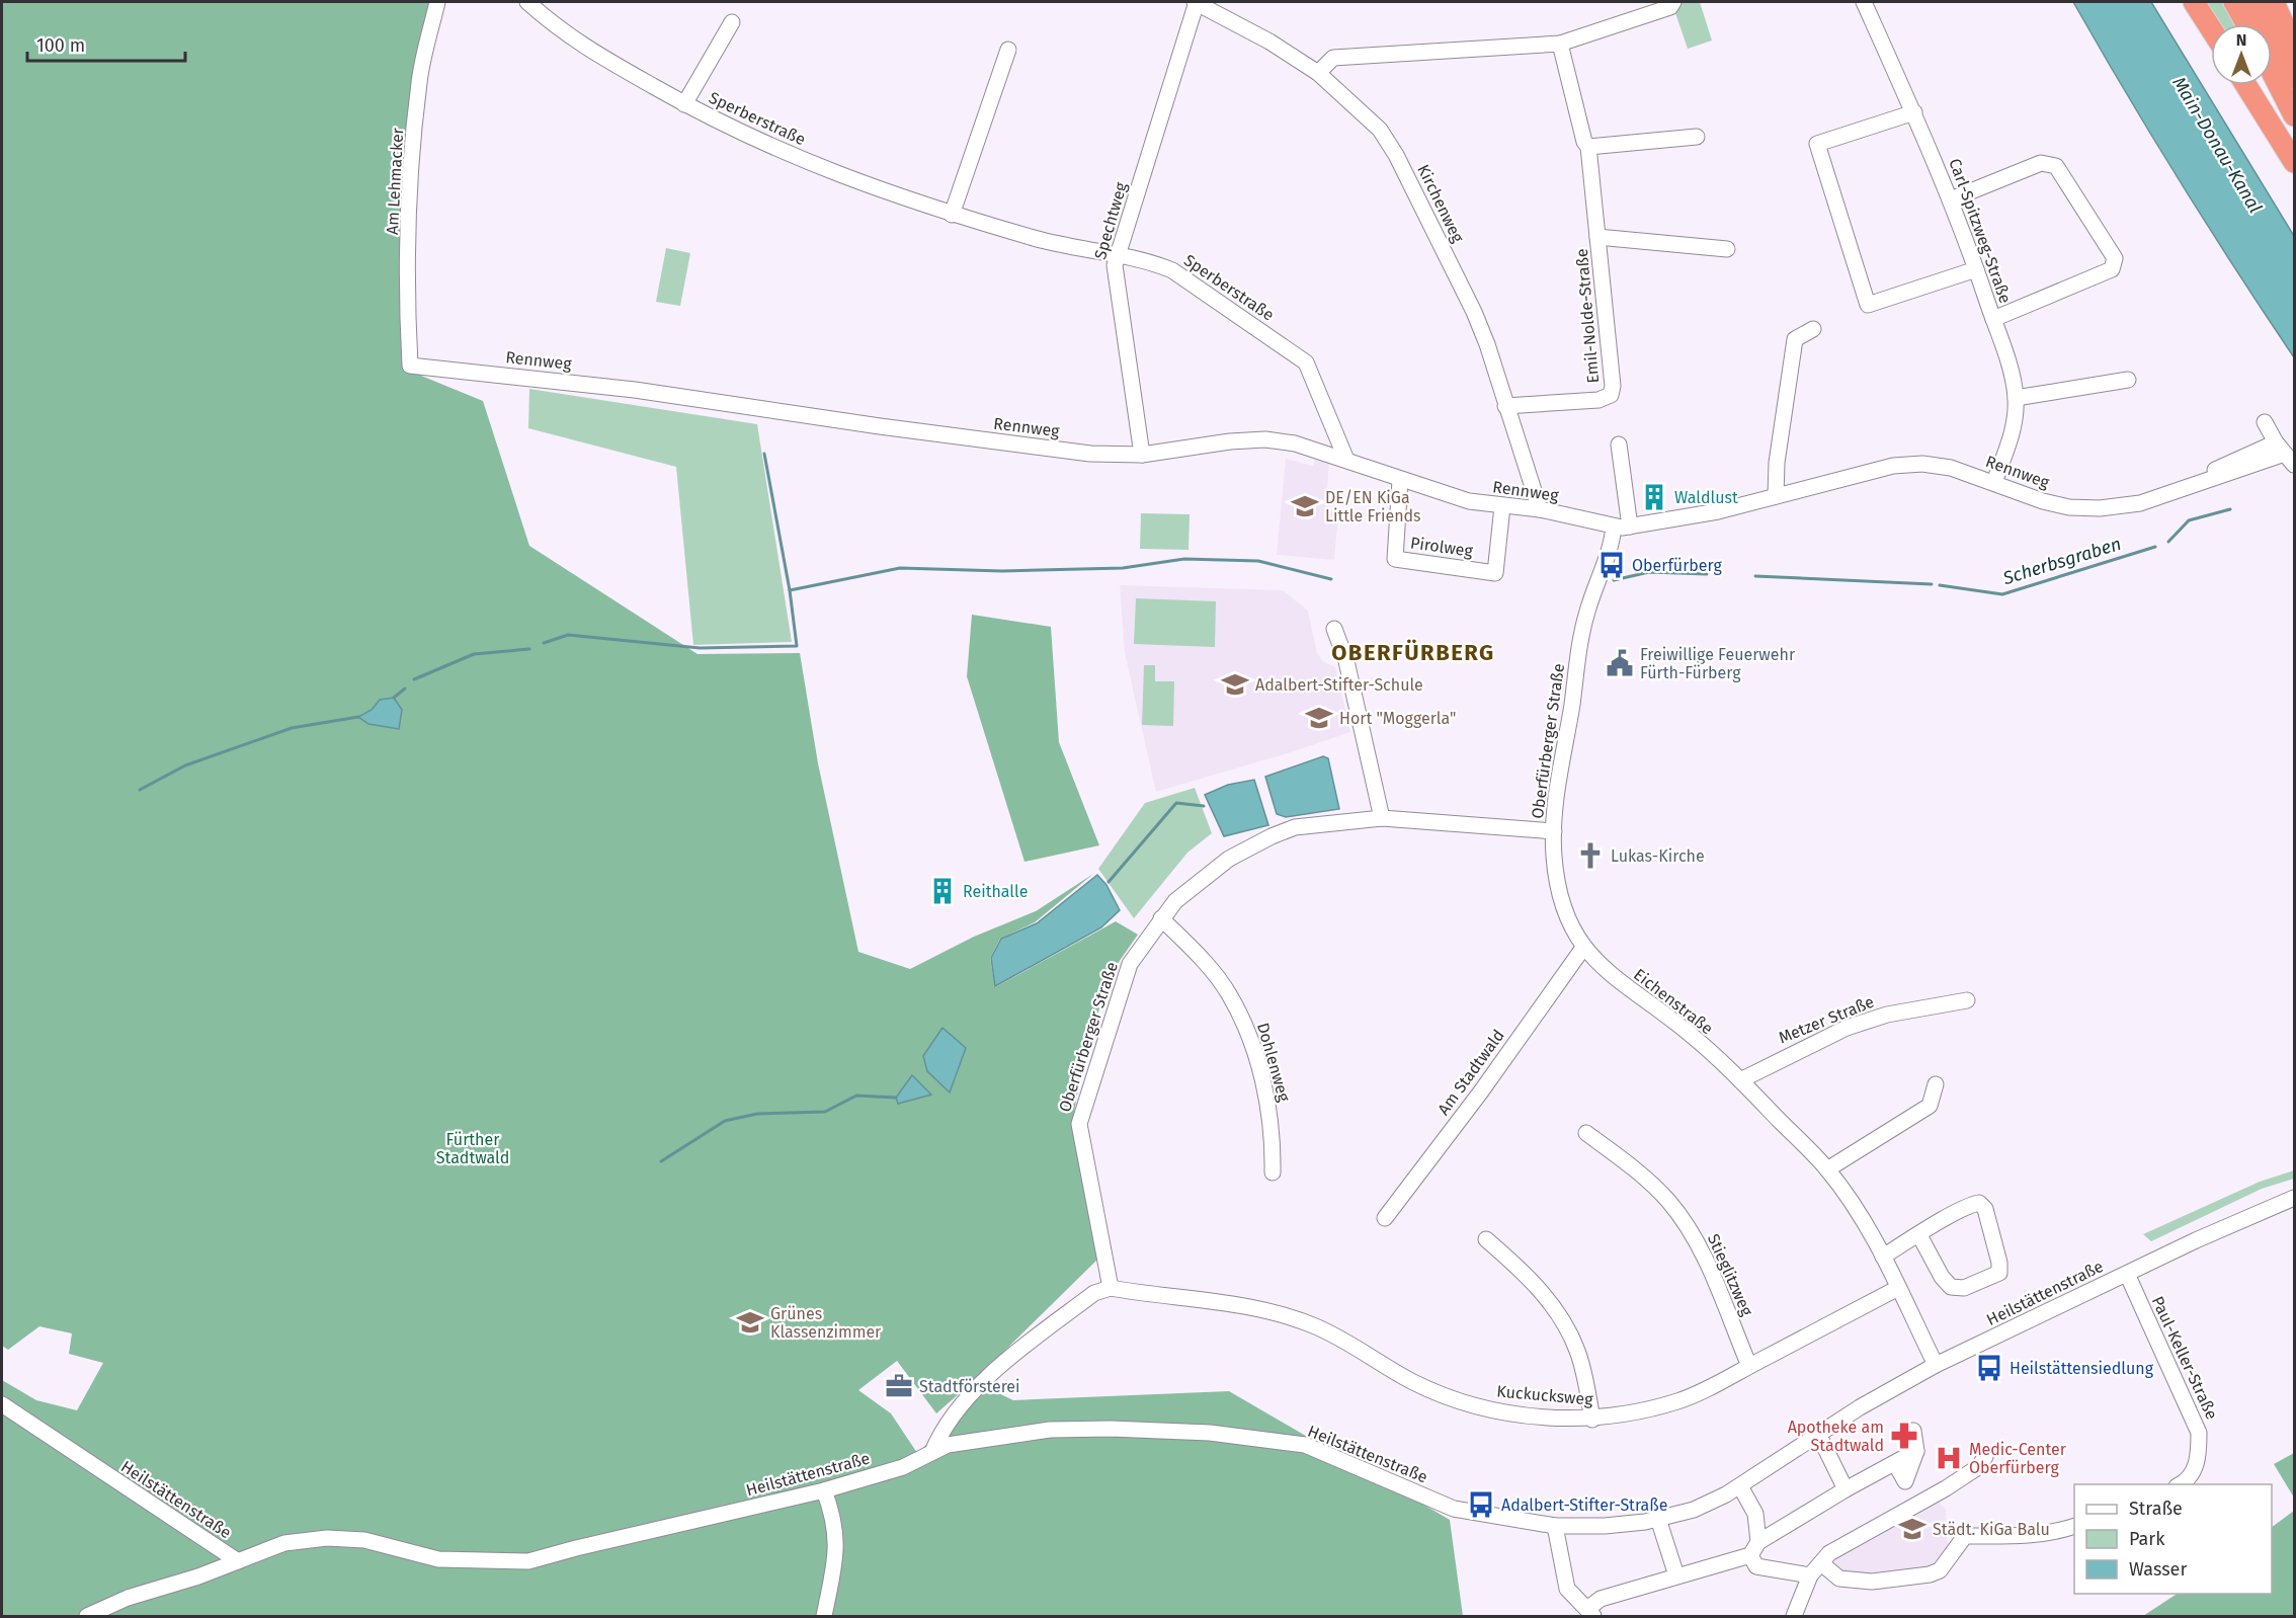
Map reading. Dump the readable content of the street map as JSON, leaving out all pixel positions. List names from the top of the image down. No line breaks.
{"streets":{"street":["Sperberstraße","Am Lehmacker","Kirchenweg","Spechtweg","Carl-Spitzweg-Straße","Emil-Nolde-Straße","Rennweg","Pirolweg","Oberfürberger Straße","Eichenstraße","Metzer Straße","Dohlenweg","Am Stadtwald","Stieglitzweg","Heilstättenstraße","Paul-Keller-Straße","Kuckucksweg"]},"crossings":[["Sperberstraße","Spechtweg"],["Sperberstraße","Rennweg"],["Am Lehmacker","Rennweg"],["Kirchenweg","Spechtweg"],["Kirchenweg","Emil-Nolde-Straße"],["Kirchenweg","Rennweg"],["Spechtweg","Rennweg"],["Carl-Spitzweg-Straße","Rennweg"],["Rennweg","Pirolweg"],["Rennweg","Oberfürberger Straße"],["Oberfürberger Straße","Eichenstraße"],["Oberfürberger Straße","Dohlenweg"],["Oberfürberger Straße","Kuckucksweg"],["Eichenstraße","Metzer Straße"],["Eichenstraße","Am Stadtwald"],["Eichenstraße","Heilstättenstraße"],["Eichenstraße","Kuckucksweg"],["Stieglitzweg","Kuckucksweg"],["Heilstättenstraße","Paul-Keller-Straße"]],"districts":["OBERFÜRBERG"],"water":["Main-Donau-Kanal","Scherbsgraben"],"parks":["Fürther Stadtwald"],"places":{"building":["Waldlust","Reithalle"],"school or university":["DE/EN KiGa Little Friends","Adalbert-Stifter-Schule","Hort \"Moggerla\"","Grünes Klassenzimmer","Städt. KiGa Balu"],"bus stop":["Oberfürberg","Heilstättensiedlung","Adalbert-Stifter-Straße"],"public building":["Freiwillige Feuerwehr Fürth-Fürberg"],"church":["Lukas-Kirche"],"office":["Stadtförsterei"],"pharmacy":["Apotheke am Stadtwald"],"hospital":["Medic-Center Oberfürberg"]},"legend":["Straße","Park","Wasser"],"scale_bar":"100 m","north":"top"}
